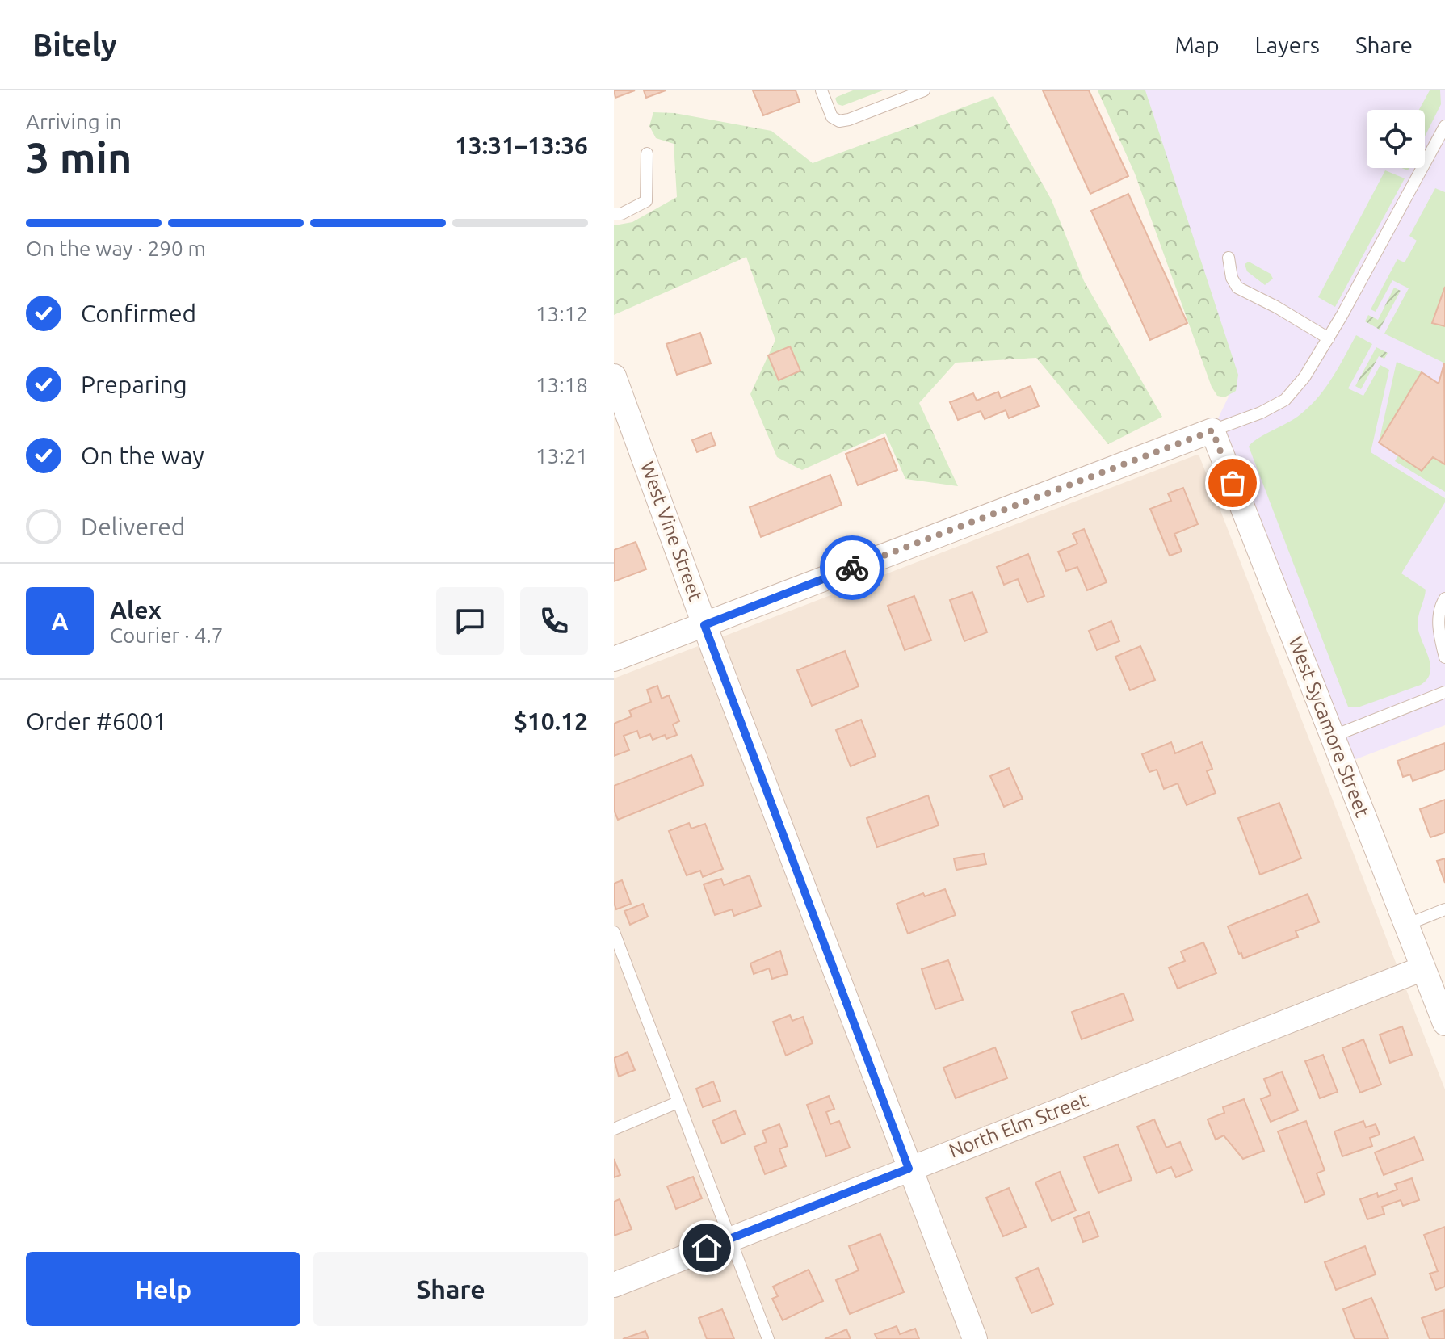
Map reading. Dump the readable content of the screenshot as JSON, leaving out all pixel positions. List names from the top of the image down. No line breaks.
{"streets":{"street":["West Vine Street","West Sycamore Street","North Elm Street"]},"crossings":[["West Vine Street","North Elm Street"],["West Sycamore Street","North Elm Street"]],"page":{"header":"Bitely","nav":["Map","Layers","Share"],"heading":["3 min","Arriving in","13:31–13:36"],"panel":["Alex","Courier · 4.7","Order #6001","$10.12"],"bar":"On the way · 290 m","list":[["Confirmed","13:12"],["Preparing","13:18"],["On the way","13:21"],"Delivered"],"round":"A","buttons":["Help","Share"]}}
